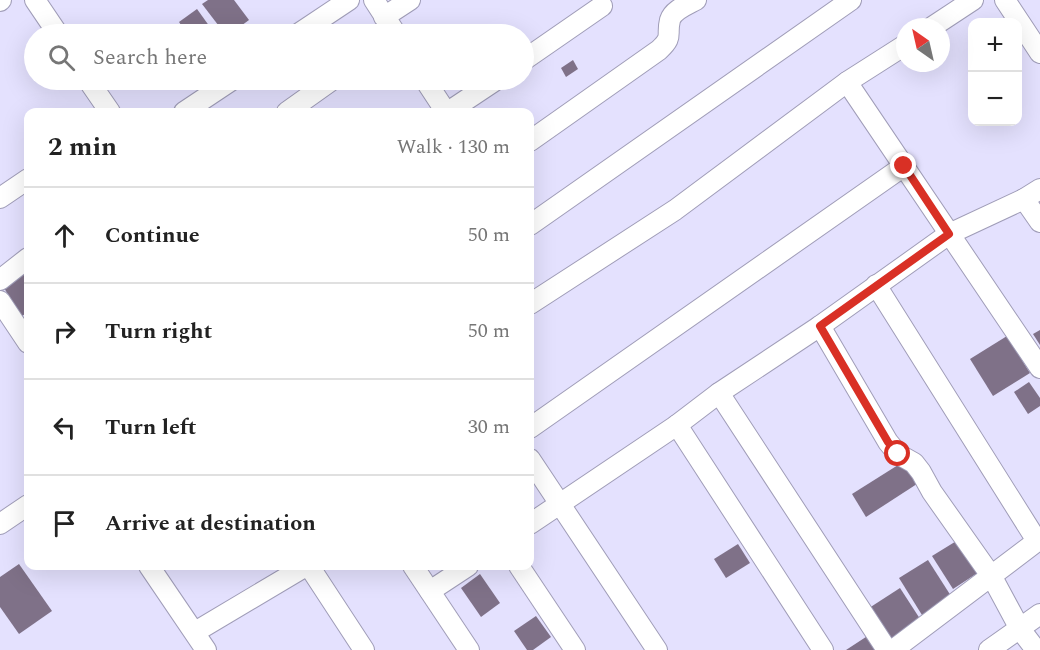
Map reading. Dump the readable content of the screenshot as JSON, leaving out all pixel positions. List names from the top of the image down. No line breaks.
{"north":"top left","page":{"map_buttons":["+","−"],"search":"Search here","heading":["2 min","Walk · 130 m"],"list":[["Continue","50 m"],["Turn right","50 m"],["Turn left","30 m"],"Arrive at destination"]}}
